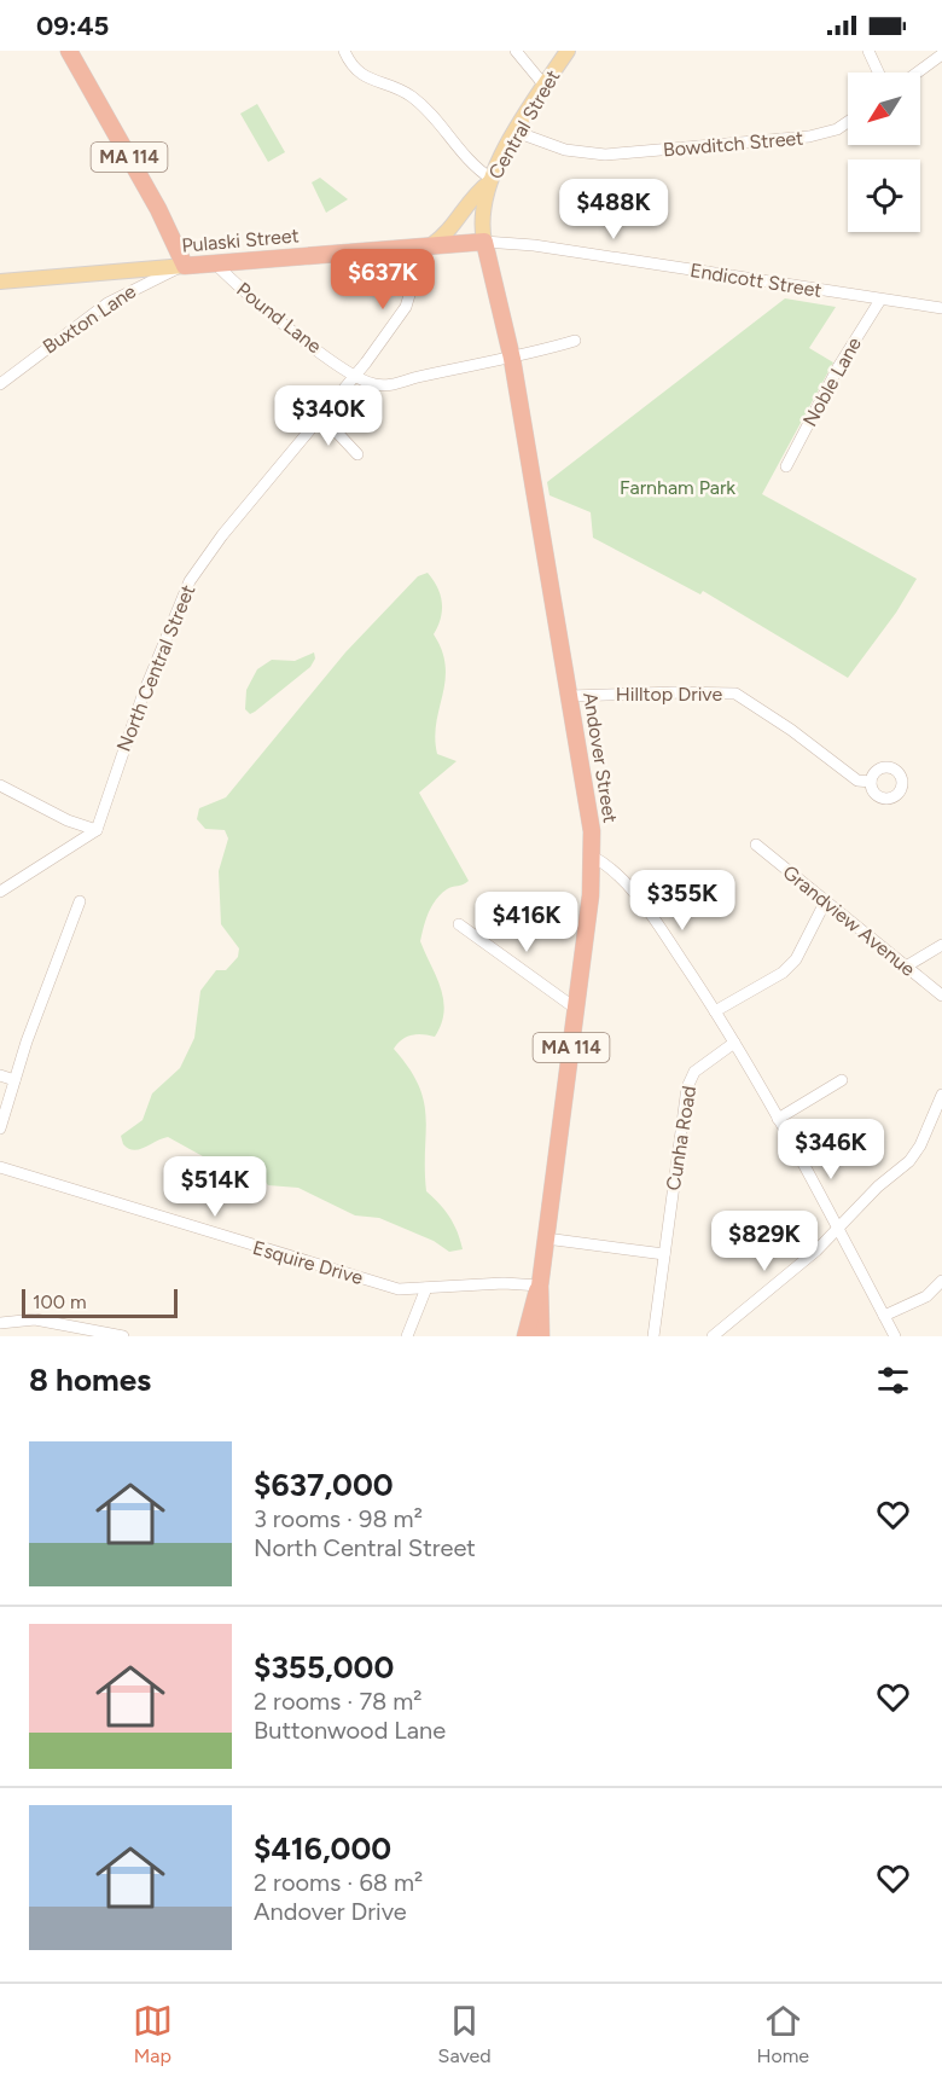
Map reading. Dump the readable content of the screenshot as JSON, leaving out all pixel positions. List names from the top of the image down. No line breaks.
{"streets":{"highway":["MA 114","Pulaski Street","Andover Street"],"main road":["Central Street"],"street":["Bowditch Street","Endicott Street","Pound Lane","Buxton Lane","Noble Lane","North Central Street","Hilltop Drive","Grandview Avenue","Cunha Road","Esquire Drive"]},"crossings":[["Central Street","Bowditch Street"],["Central Street","Pulaski Street"],["Central Street","Endicott Street"],["Central Street","Andover Street"],["MA 114","Pulaski Street"],["MA 114","Buxton Lane"],["Pulaski Street","Endicott Street"],["Pulaski Street","Pound Lane"],["Pulaski Street","Buxton Lane"],["Pulaski Street","North Central Street"],["Pulaski Street","Andover Street"],["Endicott Street","Noble Lane"],["Endicott Street","Andover Street"],["Pound Lane","North Central Street"],["Pound Lane","Andover Street"],["Hilltop Drive","Andover Street"],["Andover Street","Esquire Drive"]],"parks":["Farnham Park"],"scale_bar":"100 m","north":"bottom left","page":{"status":"09:45","price":["$488K","$637K","$340K","$355K","$416K","$346K","$514K","$829K"],"scale":"100 m","heading":"8 homes","list":[{"name":"$637,000","note":"3 rooms · 98 m² · North Central Street"},{"name":"$355,000","note":"2 rooms · 78 m² · Buttonwood Lane"},{"name":"$416,000","note":"2 rooms · 68 m² · Andover Drive"}],"tabs":["Map","Saved","Home"]}}
